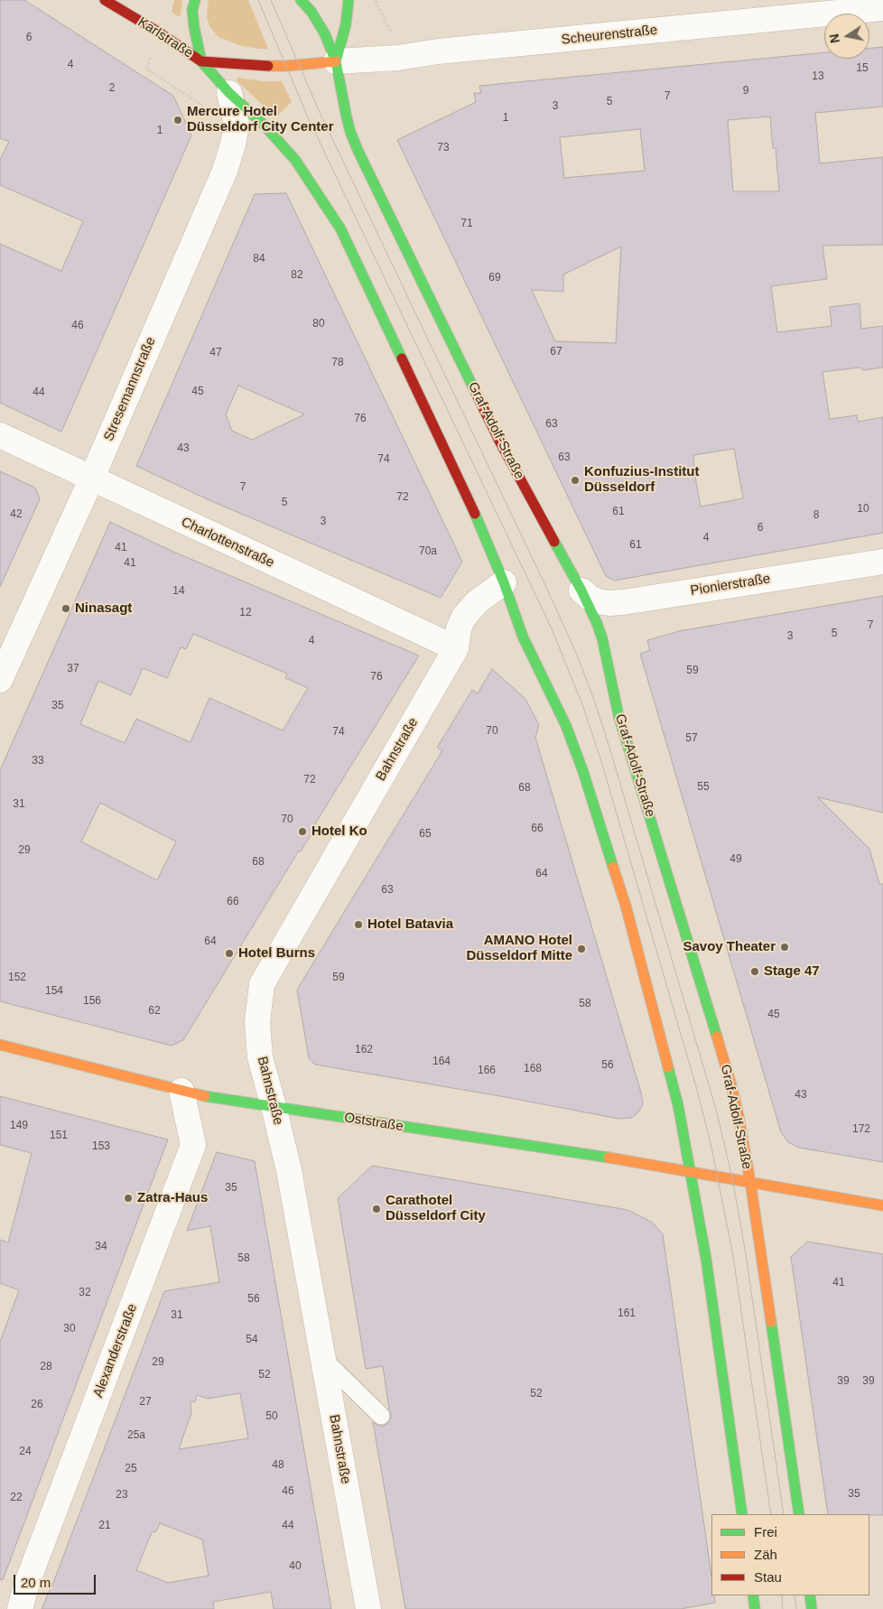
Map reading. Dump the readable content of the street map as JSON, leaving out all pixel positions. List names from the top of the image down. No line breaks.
{"streets":{"main road":["Karlstraße","Graf-Adolf-Straße","Oststraße"],"street":["Scheurenstraße","Stresemannstraße","Charlottenstraße","Pionierstraße","Bahnstraße","Alexanderstraße"]},"crossings":[["Scheurenstraße","Graf-Adolf-Straße"],["Karlstraße","Stresemannstraße"],["Karlstraße","Bahnstraße"],["Stresemannstraße","Charlottenstraße"],["Graf-Adolf-Straße","Pionierstraße"],["Graf-Adolf-Straße","Oststraße"],["Charlottenstraße","Bahnstraße"],["Bahnstraße","Oststraße"],["Oststraße","Alexanderstraße"]],"places":["Mercure Hotel Düsseldorf City Center","Konfuzius-Institut Düsseldorf","Ninasagt","Hotel Ko","Hotel Batavia","Savoy Theater","AMANO Hotel Düsseldorf Mitte","Hotel Burns","Stage 47","Zatra-Haus","Carathotel Düsseldorf City"],"house_numbers":["6","4","15","13","2","9","7","5","3","1","1","73","71","84","82","69","80","46","67","47","78","45","44","76","63","43","63","74","7","72","5","10","61","42","8","3","6","4","61","41","70a","41","14","12","7","5","3","4","37","59","76","35","70","74","57","33","72","55","68","31","70","66","65","29","49","68","64","63","66","64","152","59","154","156","58","62","45","162","164","56","168","166","43","149","172","151","153","35","34","58","41","32","56","161","31","30","54","29","28","52","39","39","52","27","26","50","25a","24","48","25","46","35","23","22","21","44","40"],"legend":["Frei","Zäh","Stau"],"scale_bar":"20 m","north":"left"}
